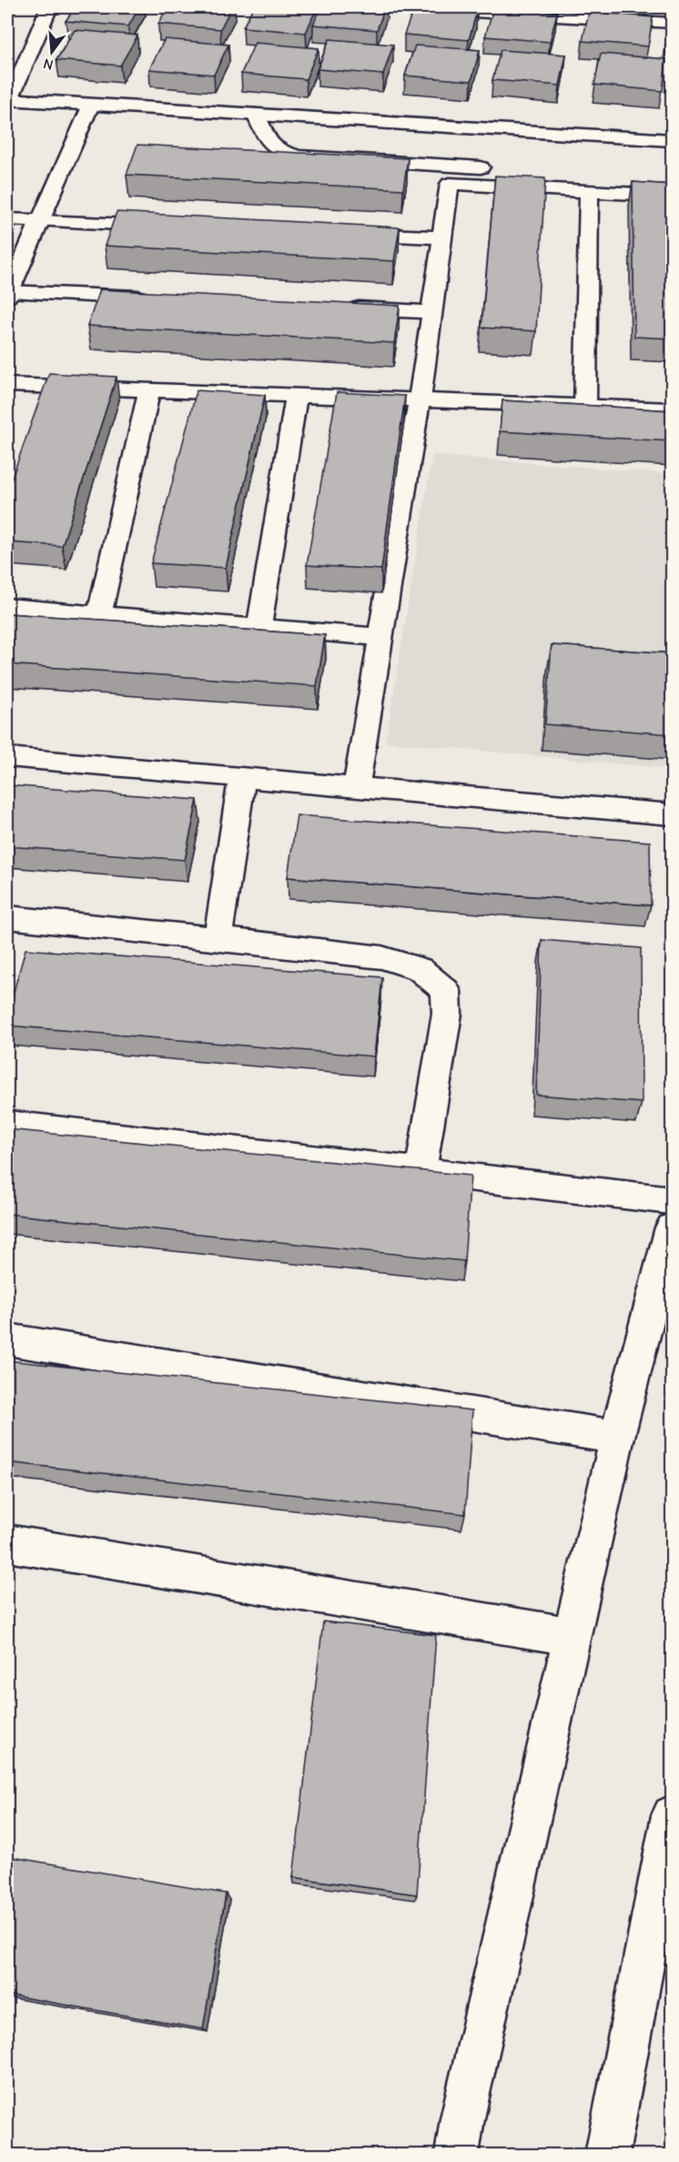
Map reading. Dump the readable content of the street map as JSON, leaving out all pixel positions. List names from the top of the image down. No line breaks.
{"north":"bottom"}
